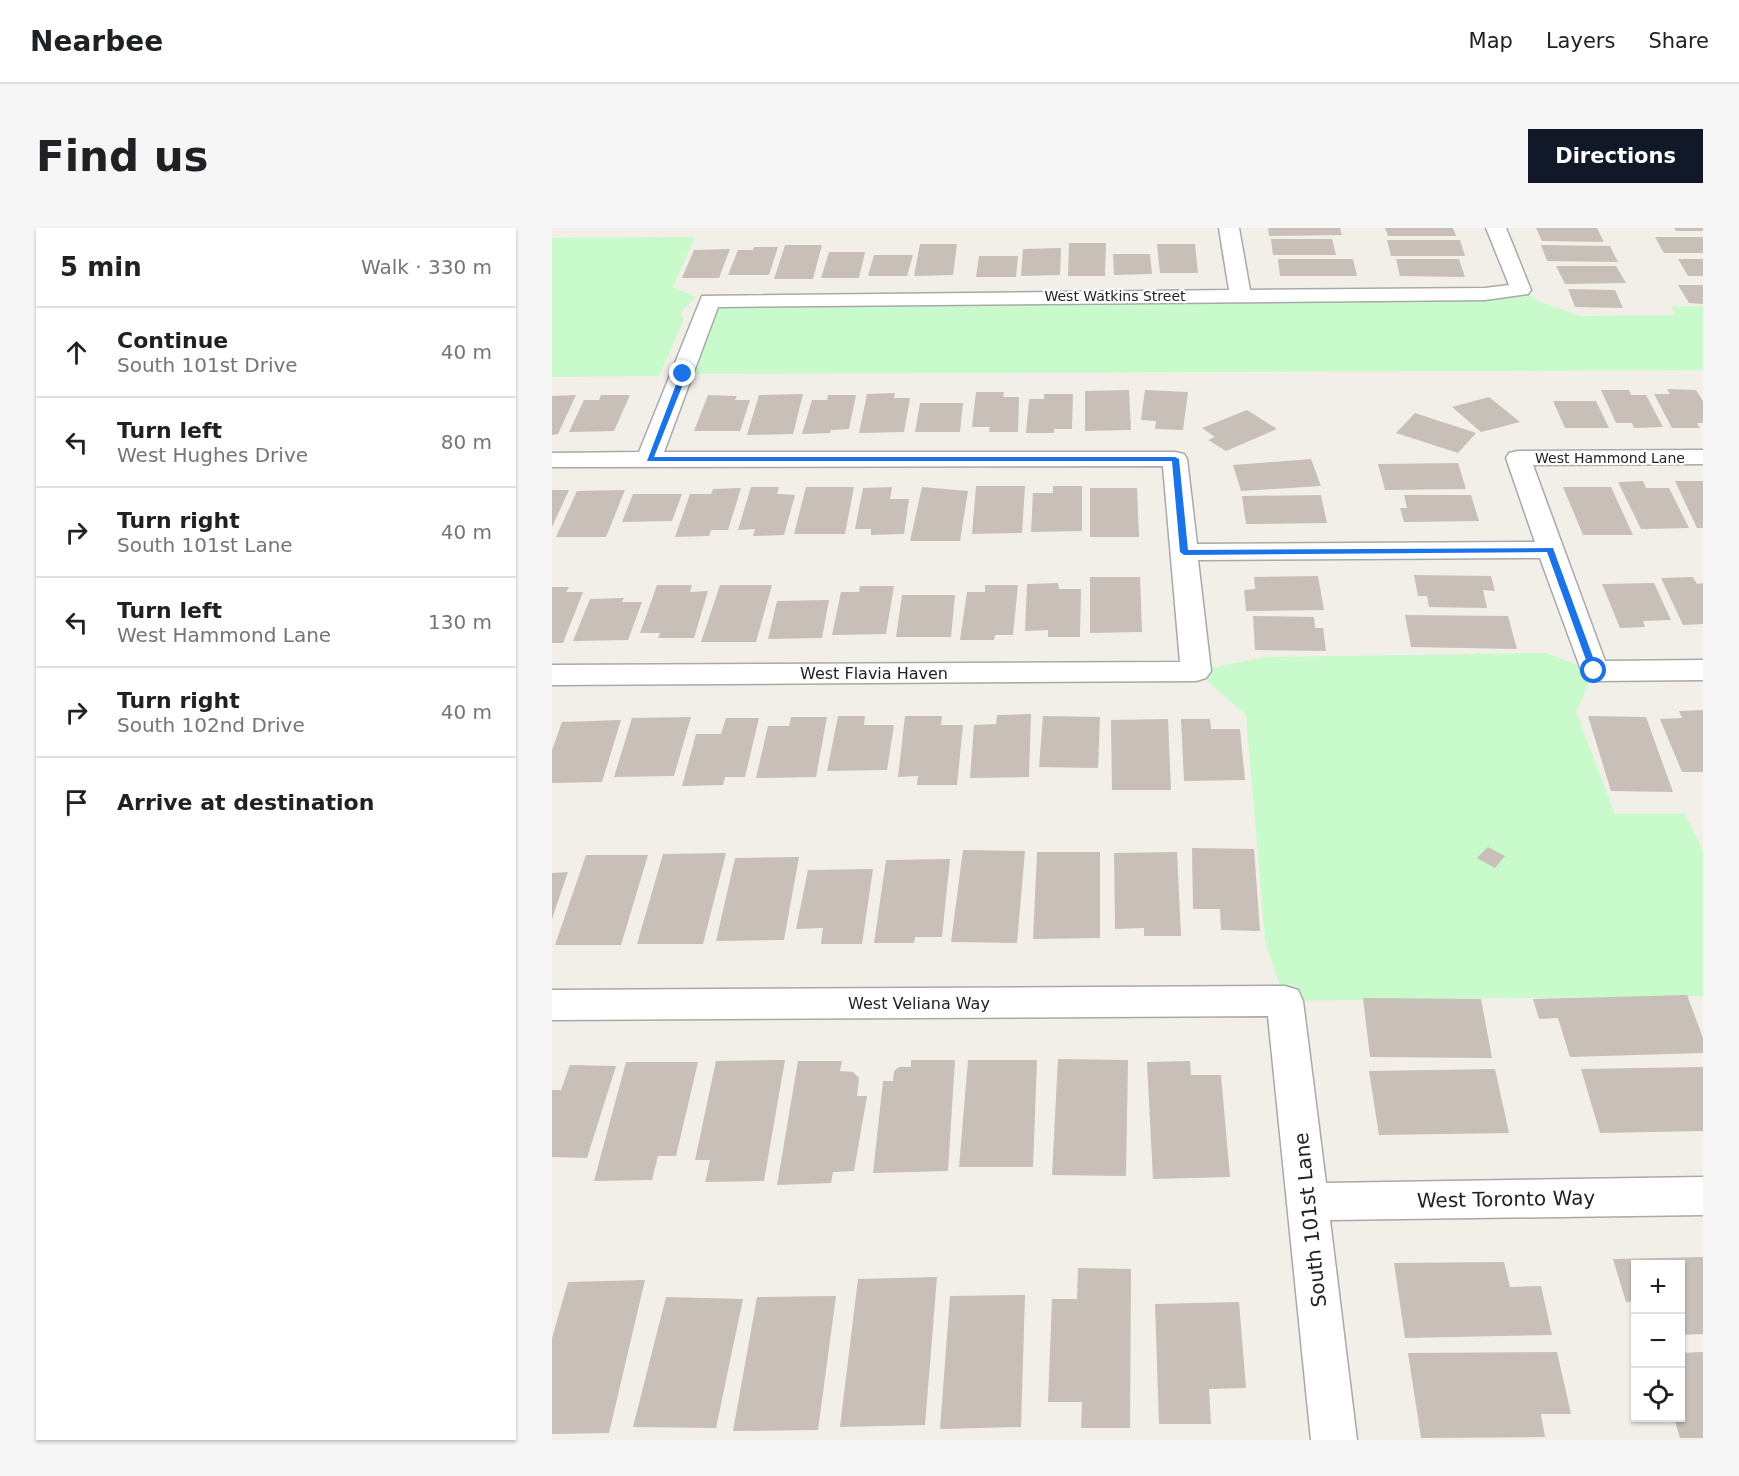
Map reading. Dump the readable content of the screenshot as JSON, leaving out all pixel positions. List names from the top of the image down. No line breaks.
{"streets":{"street":["West Watkins Street","West Hammond Lane","West Flavia Haven","West Veliana Way","West Toronto Way","South 101st Lane"]},"crossings":[["West Veliana Way","South 101st Lane"],["West Toronto Way","South 101st Lane"]],"page":{"header":"Nearbee","nav":["Map","Layers","Share"],"buttons":"Directions","title":"Find us","heading":["5 min","Walk · 330 m"],"list":[["Continue","South 101st Drive","40 m"],["Turn left","West Hughes Drive","80 m"],["Turn right","South 101st Lane","40 m"],["Turn left","West Hammond Lane","130 m"],["Turn right","South 102nd Drive","40 m"],"Arrive at destination"],"map_buttons":["+","−"]}}
